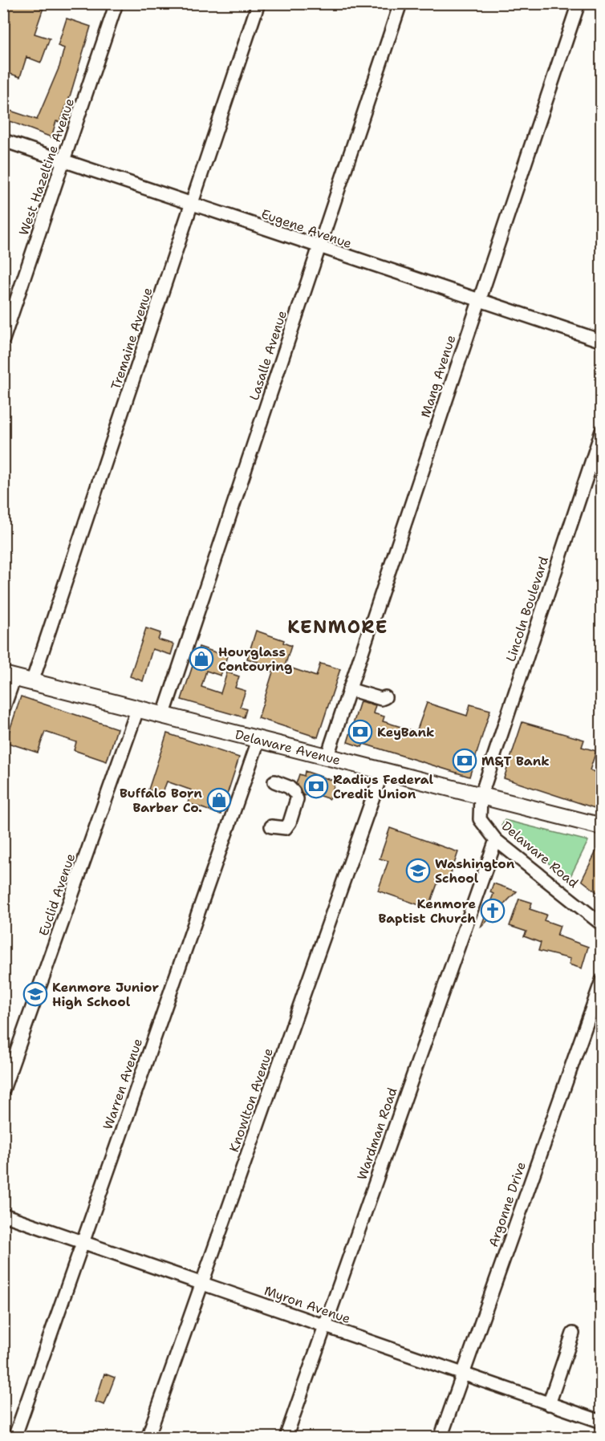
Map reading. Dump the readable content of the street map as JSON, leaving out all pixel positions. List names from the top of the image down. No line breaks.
{"streets":{"main road":["Delaware Avenue"],"street":["West Hazeltine Avenue","Eugene Avenue","Tremaine Avenue","Lasalle Avenue","Mang Avenue","Lincoln Boulevard","Delaware Road","Euclid Avenue","Warren Avenue","Knowlton Avenue","Wardman Road","Argonne Drive","Myron Avenue"]},"crossings":[["West Hazeltine Avenue","Eugene Avenue"],["Eugene Avenue","Tremaine Avenue"],["Eugene Avenue","Lasalle Avenue"],["Eugene Avenue","Mang Avenue"],["Tremaine Avenue","Delaware Avenue"],["Lasalle Avenue","Delaware Avenue"],["Mang Avenue","Delaware Avenue"],["Lincoln Boulevard","Delaware Avenue"],["Lincoln Boulevard","Delaware Road"],["Delaware Avenue","Delaware Road"],["Delaware Avenue","Euclid Avenue"],["Delaware Avenue","Warren Avenue"],["Delaware Avenue","Knowlton Avenue"],["Delaware Road","Wardman Road"],["Warren Avenue","Myron Avenue"],["Knowlton Avenue","Myron Avenue"],["Wardman Road","Myron Avenue"],["Argonne Drive","Myron Avenue"]],"districts":["KENMORE"],"places":{"shop":["Hourglass Contouring","Buffalo Born Barber Co."],"bank":["KeyBank","M&T Bank","Radius Federal Credit Union"],"school or university":["Washington School","Kenmore Junior High School"],"church":["Kenmore Baptist Church"]}}
